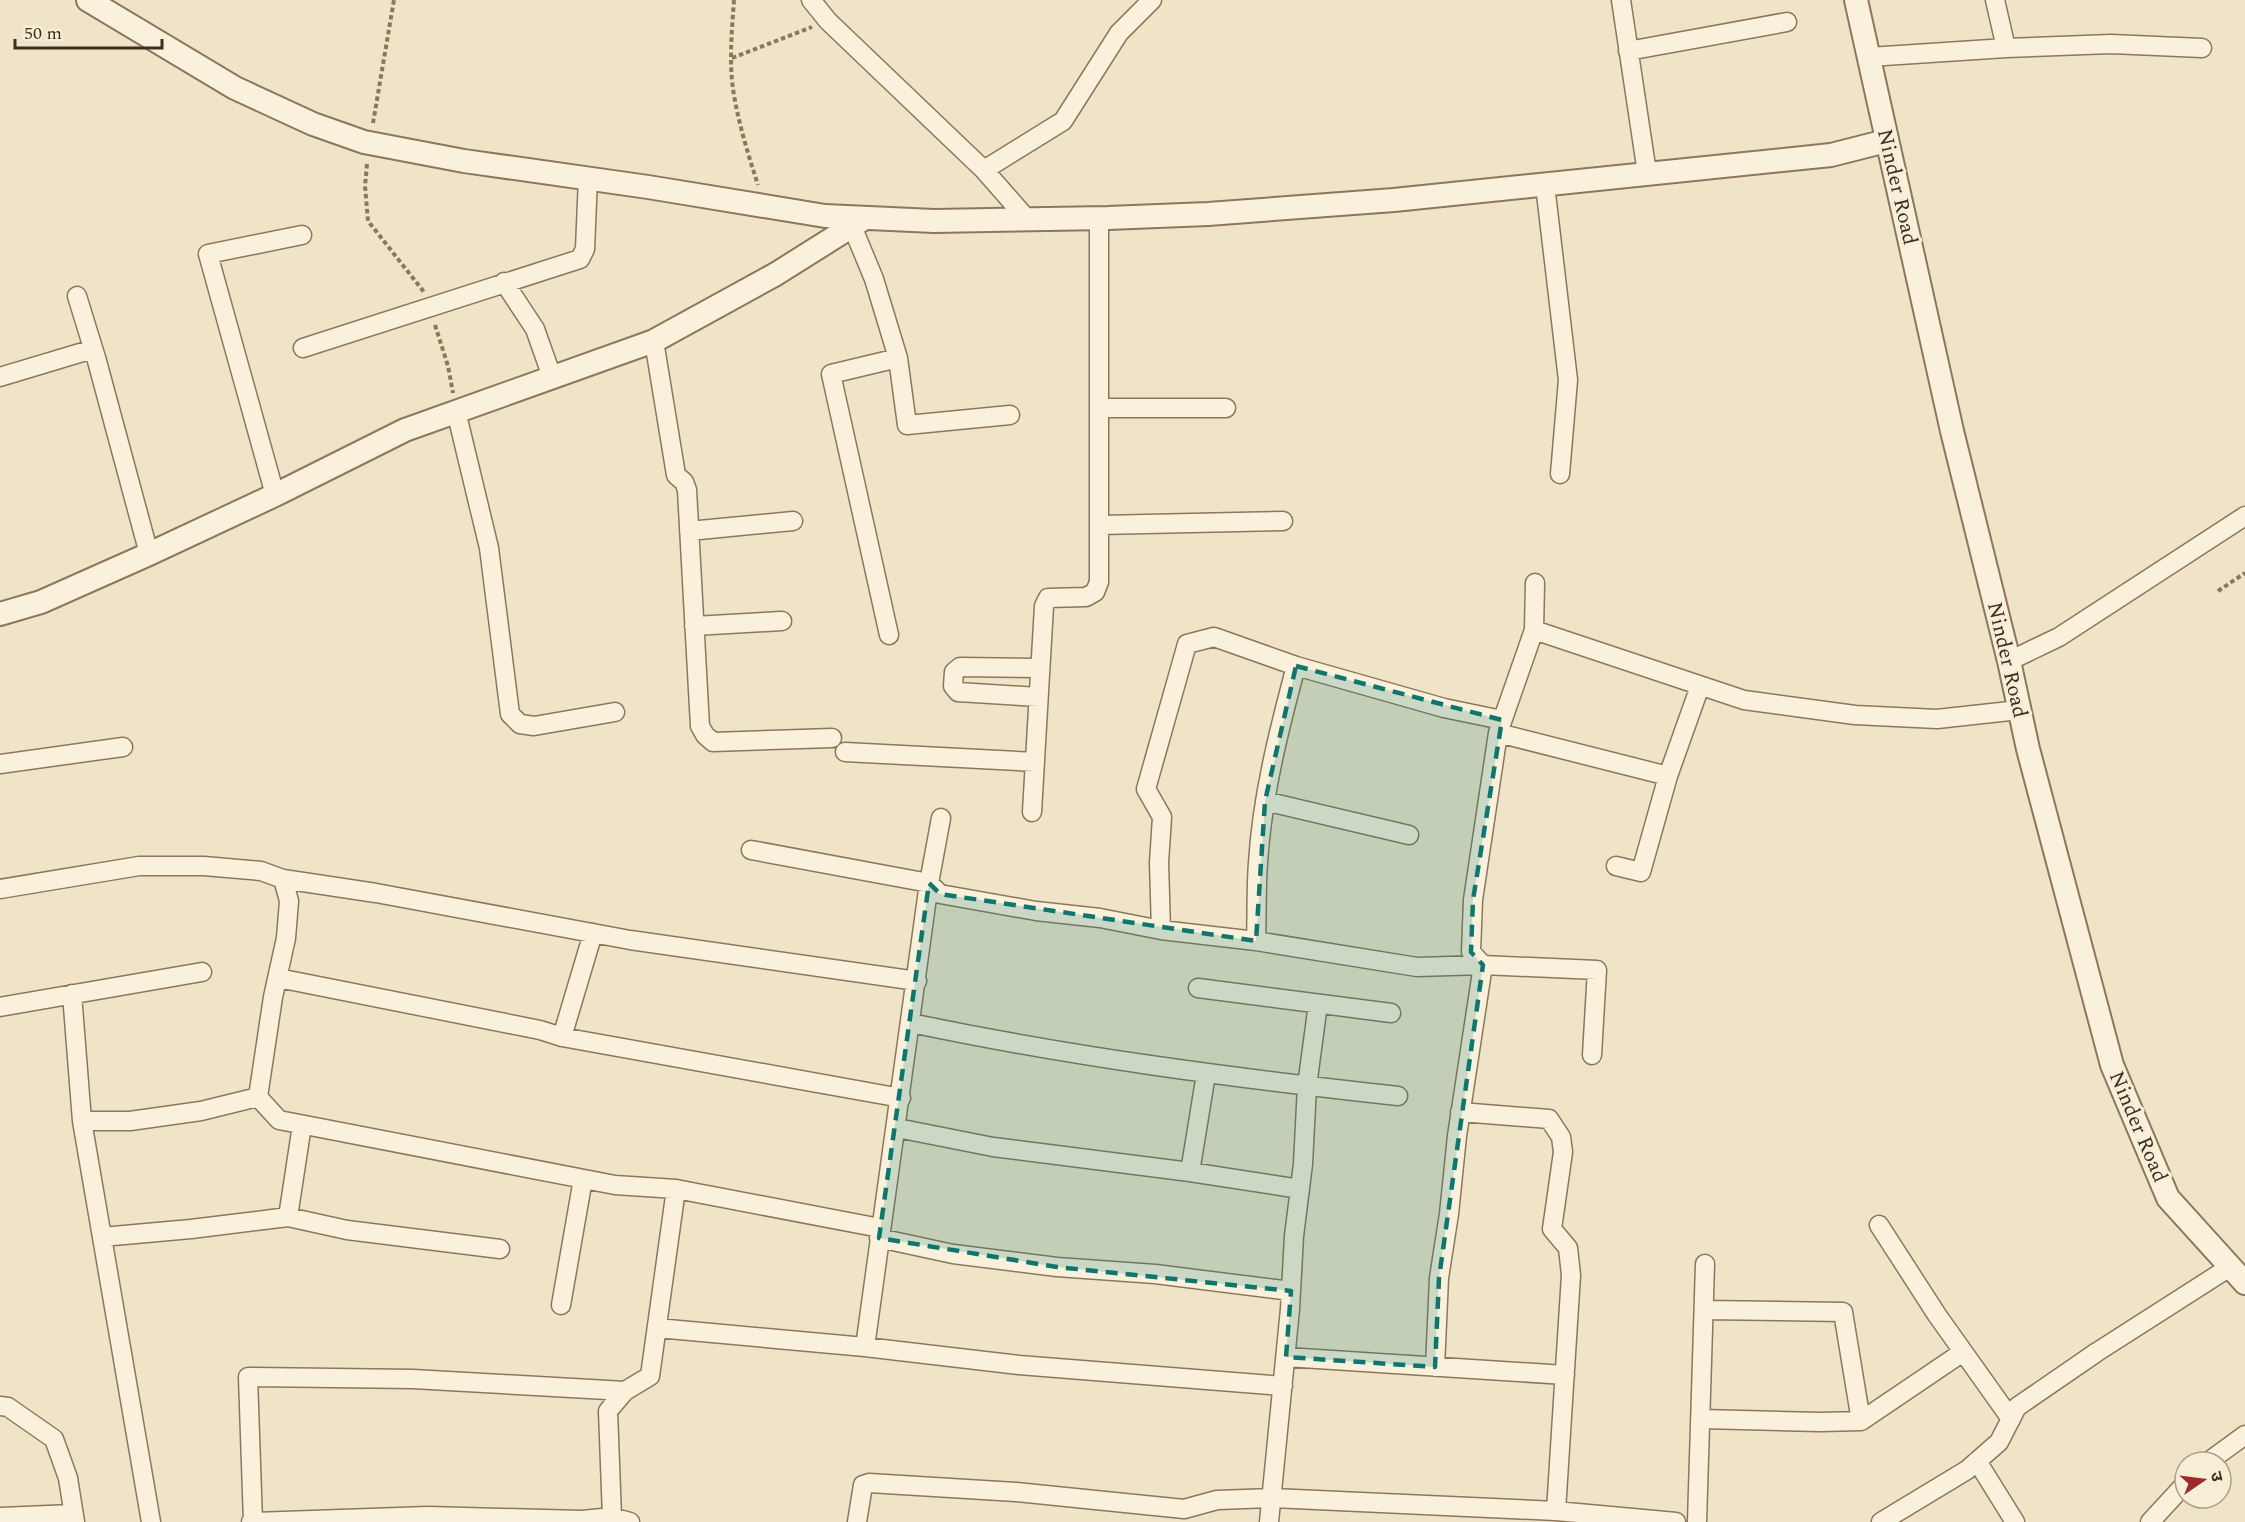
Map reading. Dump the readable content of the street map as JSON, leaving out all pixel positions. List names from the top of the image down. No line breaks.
{"streets":{"street":["Ninder Road"]},"scale_bar":"50 m","north":"right"}
